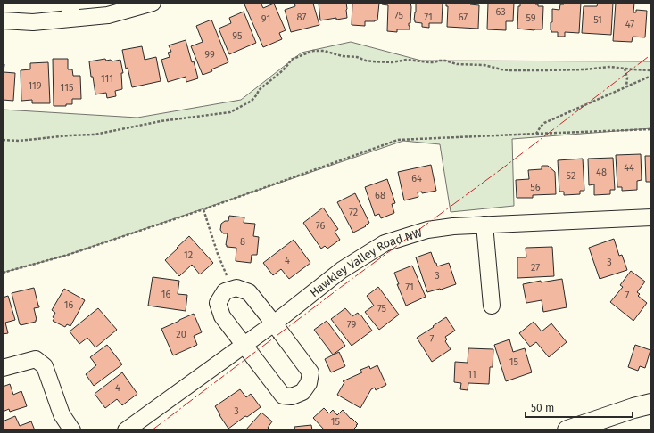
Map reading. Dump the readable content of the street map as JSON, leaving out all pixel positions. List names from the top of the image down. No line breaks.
{"streets":{"street":["Hawkley Valley Road NW"]},"house_numbers":["63","75","87","71","67","59","91","51","47","95","99","111","119","115","44","48","52","64","56","68","72","76","8","12","4","3","27","3","71","16","7","16","75","79","20","7","15","11","4","3","15"],"scale_bar":"50 m"}
